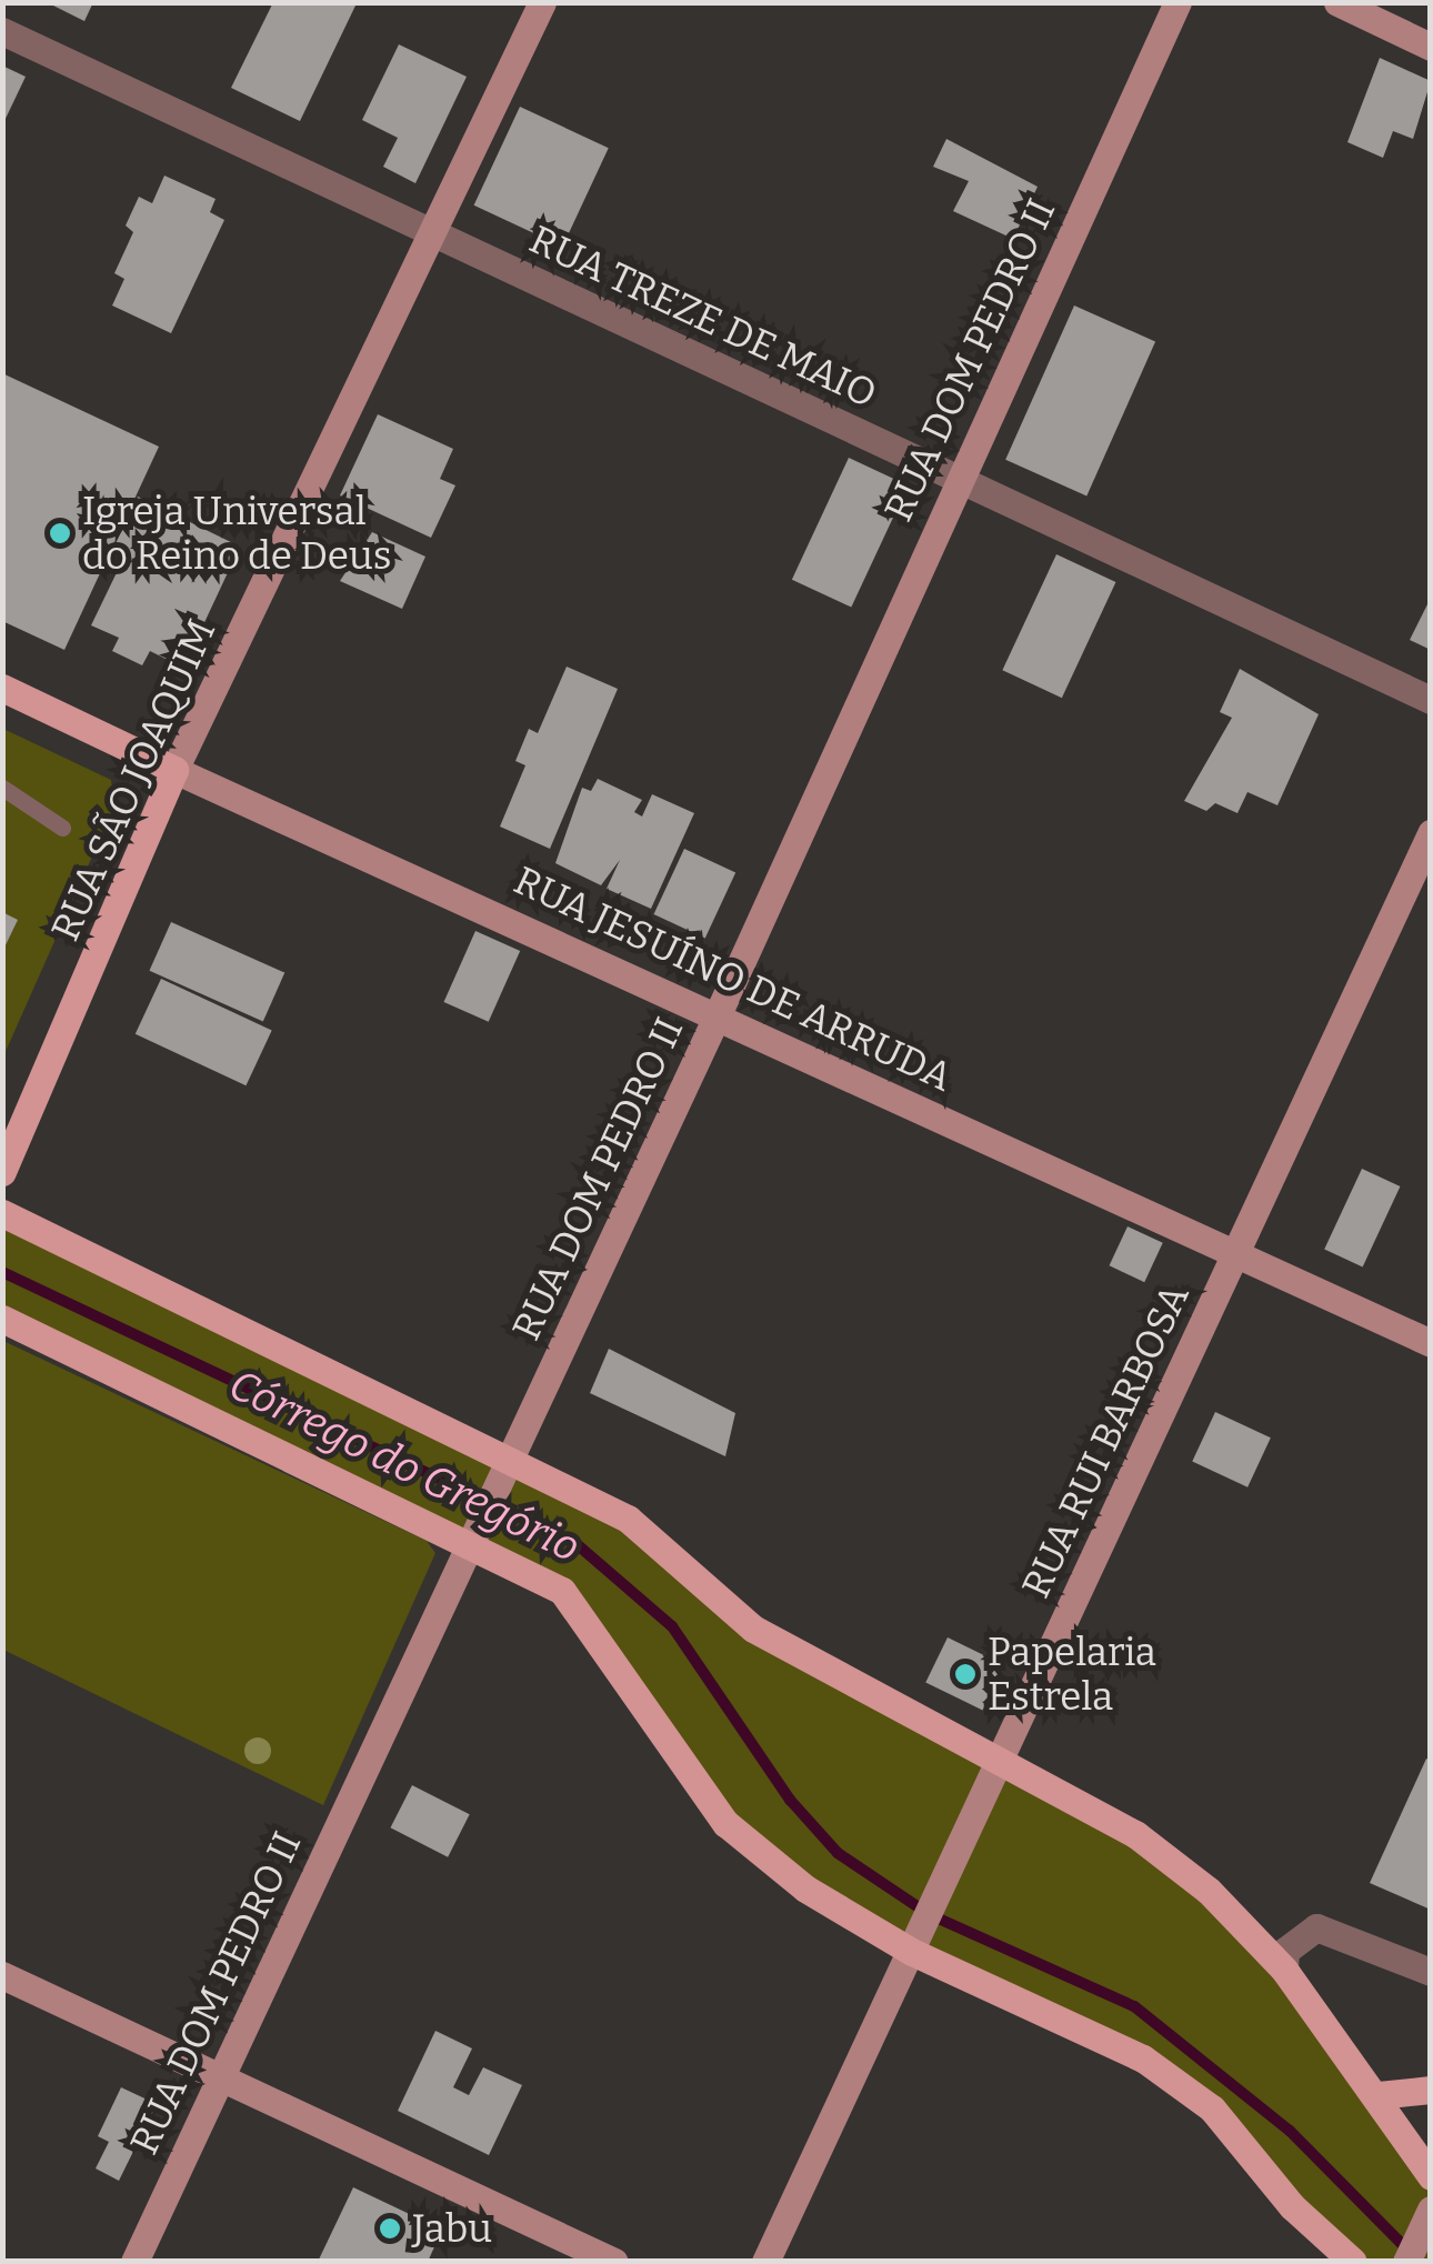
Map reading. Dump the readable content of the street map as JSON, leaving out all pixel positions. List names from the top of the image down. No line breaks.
{"streets":{"main road":["RUA DOM PEDRO II","RUA SÃO JOAQUIM","RUA JESUÍNO DE ARRUDA","RUA RUI BARBOSA"],"street":["RUA TREZE DE MAIO"]},"crossings":[["RUA TREZE DE MAIO","RUA DOM PEDRO II"],["RUA TREZE DE MAIO","RUA SÃO JOAQUIM"],["RUA DOM PEDRO II","RUA JESUÍNO DE ARRUDA"],["RUA SÃO JOAQUIM","RUA JESUÍNO DE ARRUDA"],["RUA JESUÍNO DE ARRUDA","RUA RUI BARBOSA"]],"water":["Córrego do Gregório"],"places":["Igreja Universal do Reino de Deus","Papelaria Estrela","Jabu"]}
